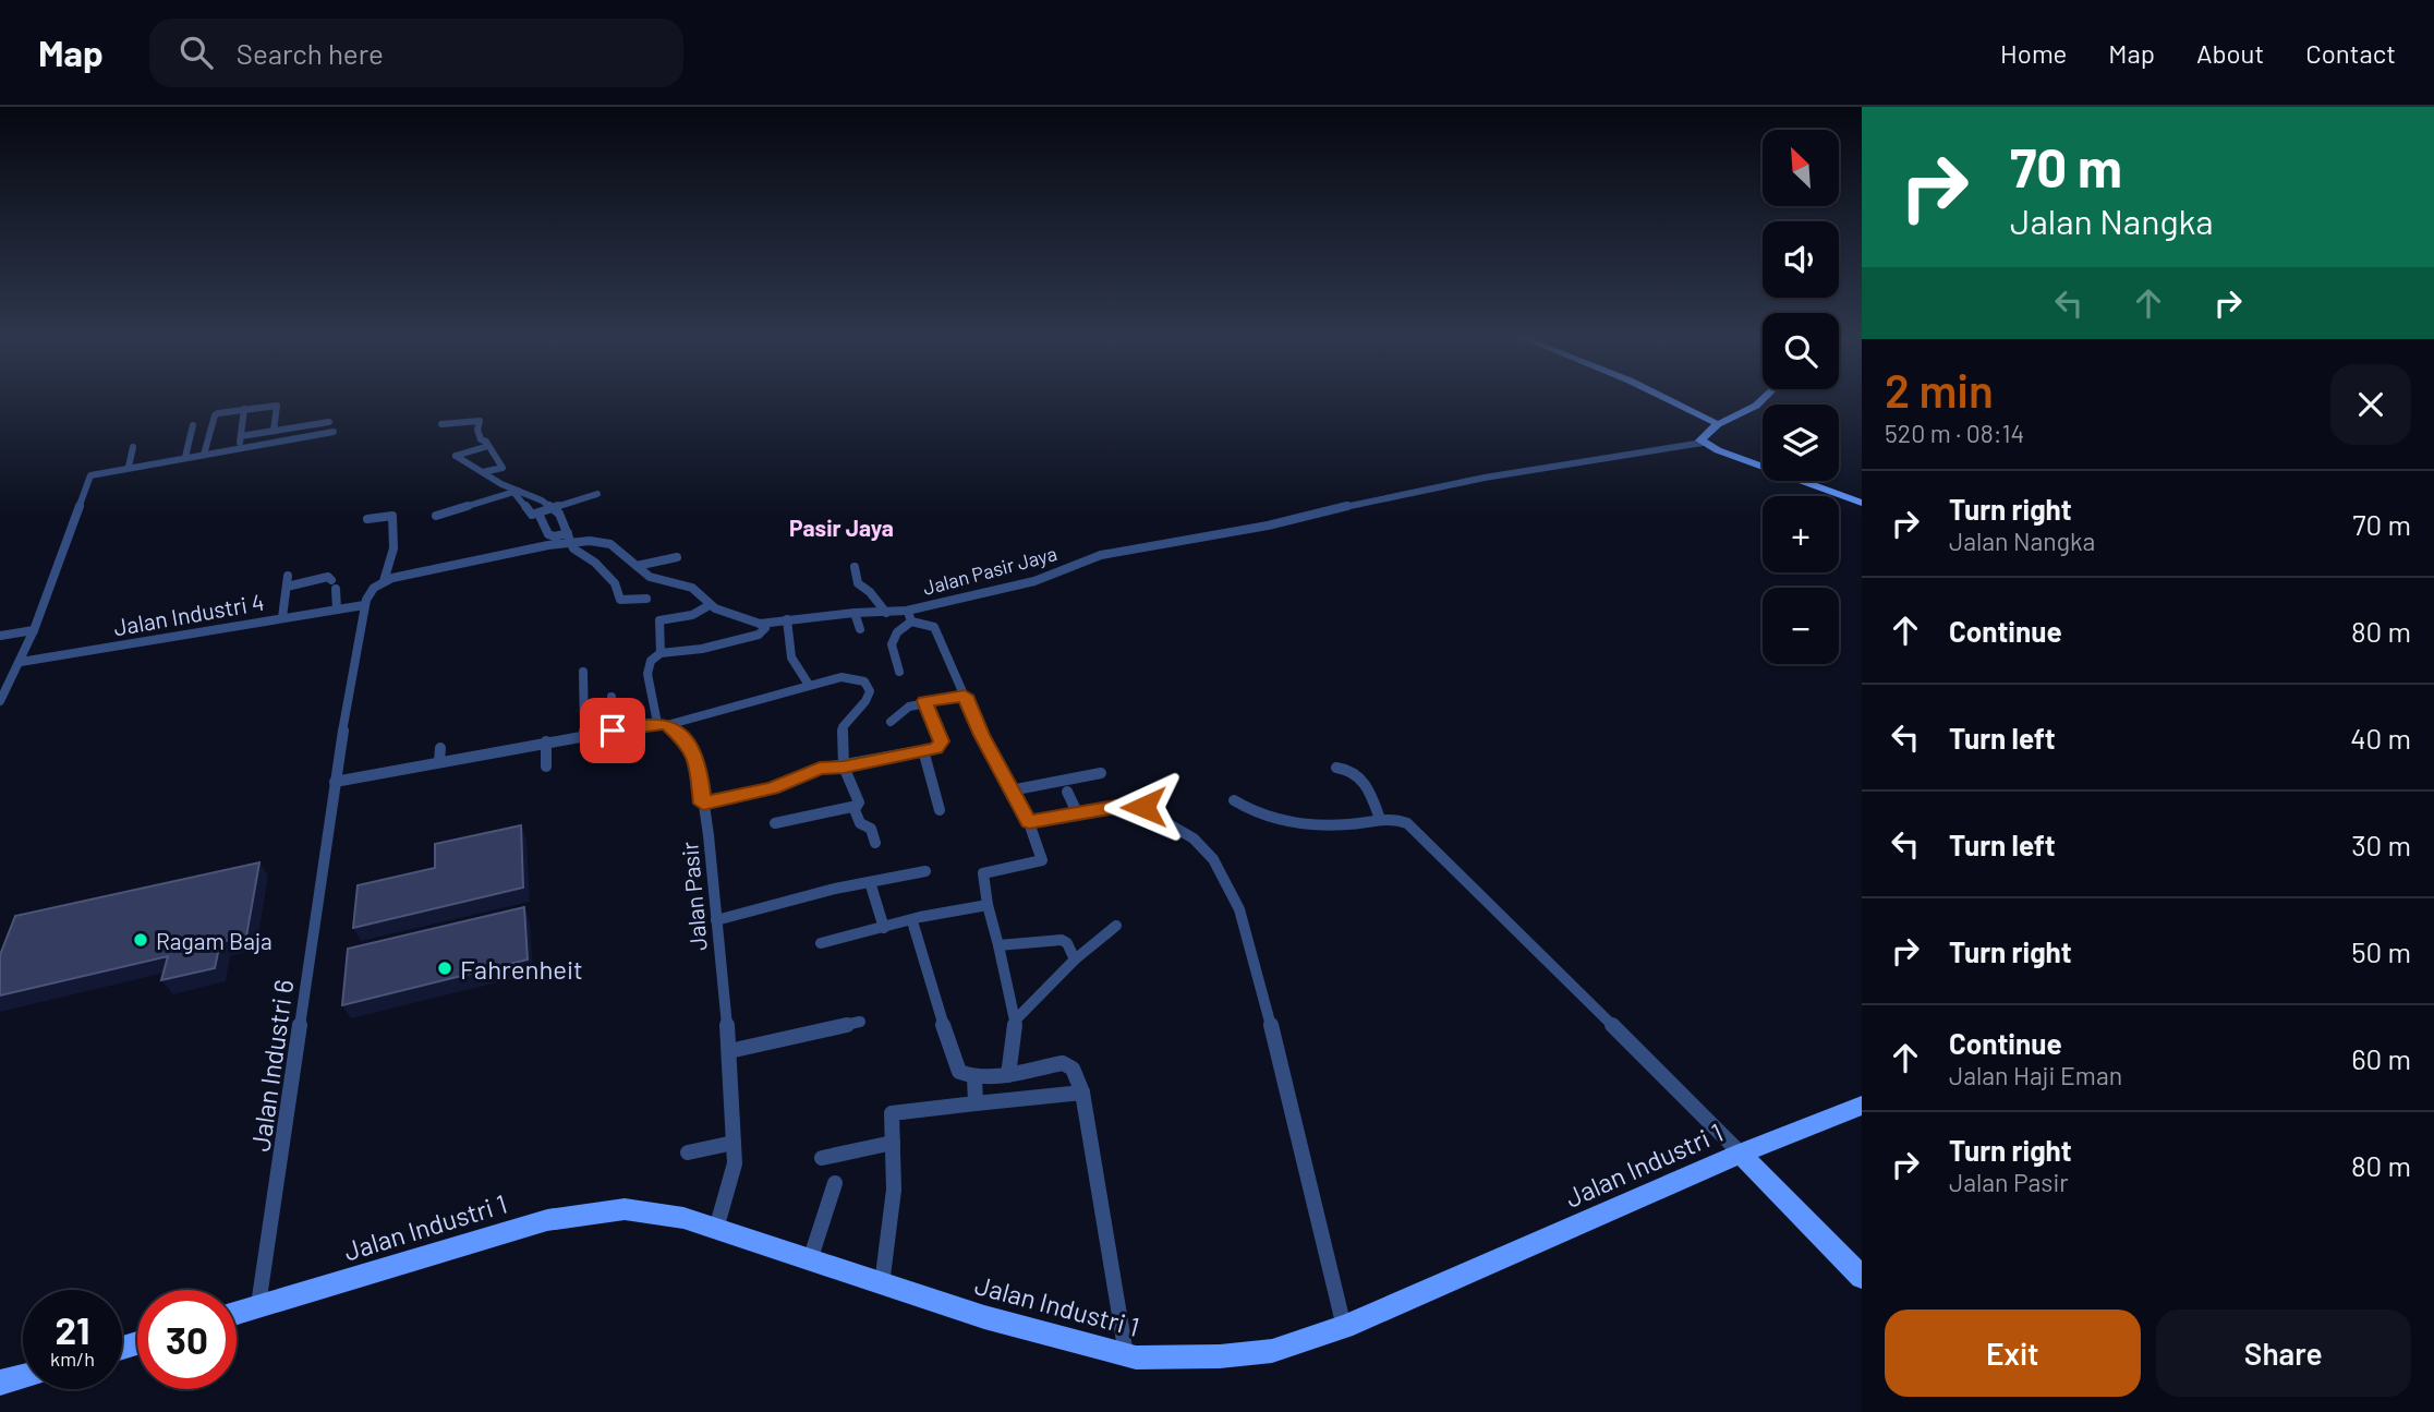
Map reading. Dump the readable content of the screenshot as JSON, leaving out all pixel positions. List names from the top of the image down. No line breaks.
{"streets":{"street":["Jalan Pasir Jaya","Jalan Industri 4","Jalan Pasir","Jalan Industri 6","Jalan Industri 1"]},"crossings":[["Jalan Industri 4","Jalan Industri 6"],["Jalan Pasir","Jalan Industri 1"],["Jalan Industri 6","Jalan Industri 1"]],"districts":["Pasir Jaya"],"places":["Ragam Baja","Fahrenheit"],"north":"top left","page":{"header":"Map","search":"Search here","nav":["Home","Map","About","Contact"],"turn":["70 m","Jalan Nangka"],"map_buttons":["+","−"],"heading":["2 min","520 m · 08:14"],"list":[{"name":"Turn right","note":"Jalan Nangka","value":"70 m"},{"name":"Continue","value":"80 m"},{"name":"Turn left","value":"40 m"},{"name":"Turn left","value":"30 m"},{"name":"Turn right","value":"50 m"},{"name":"Continue","note":"Jalan Haji Eman","value":"60 m"},{"name":"Turn right","note":"Jalan Pasir","value":"80 m"}],"speed":"21 km/h","limit":"30","buttons":["Exit","Share"]}}
